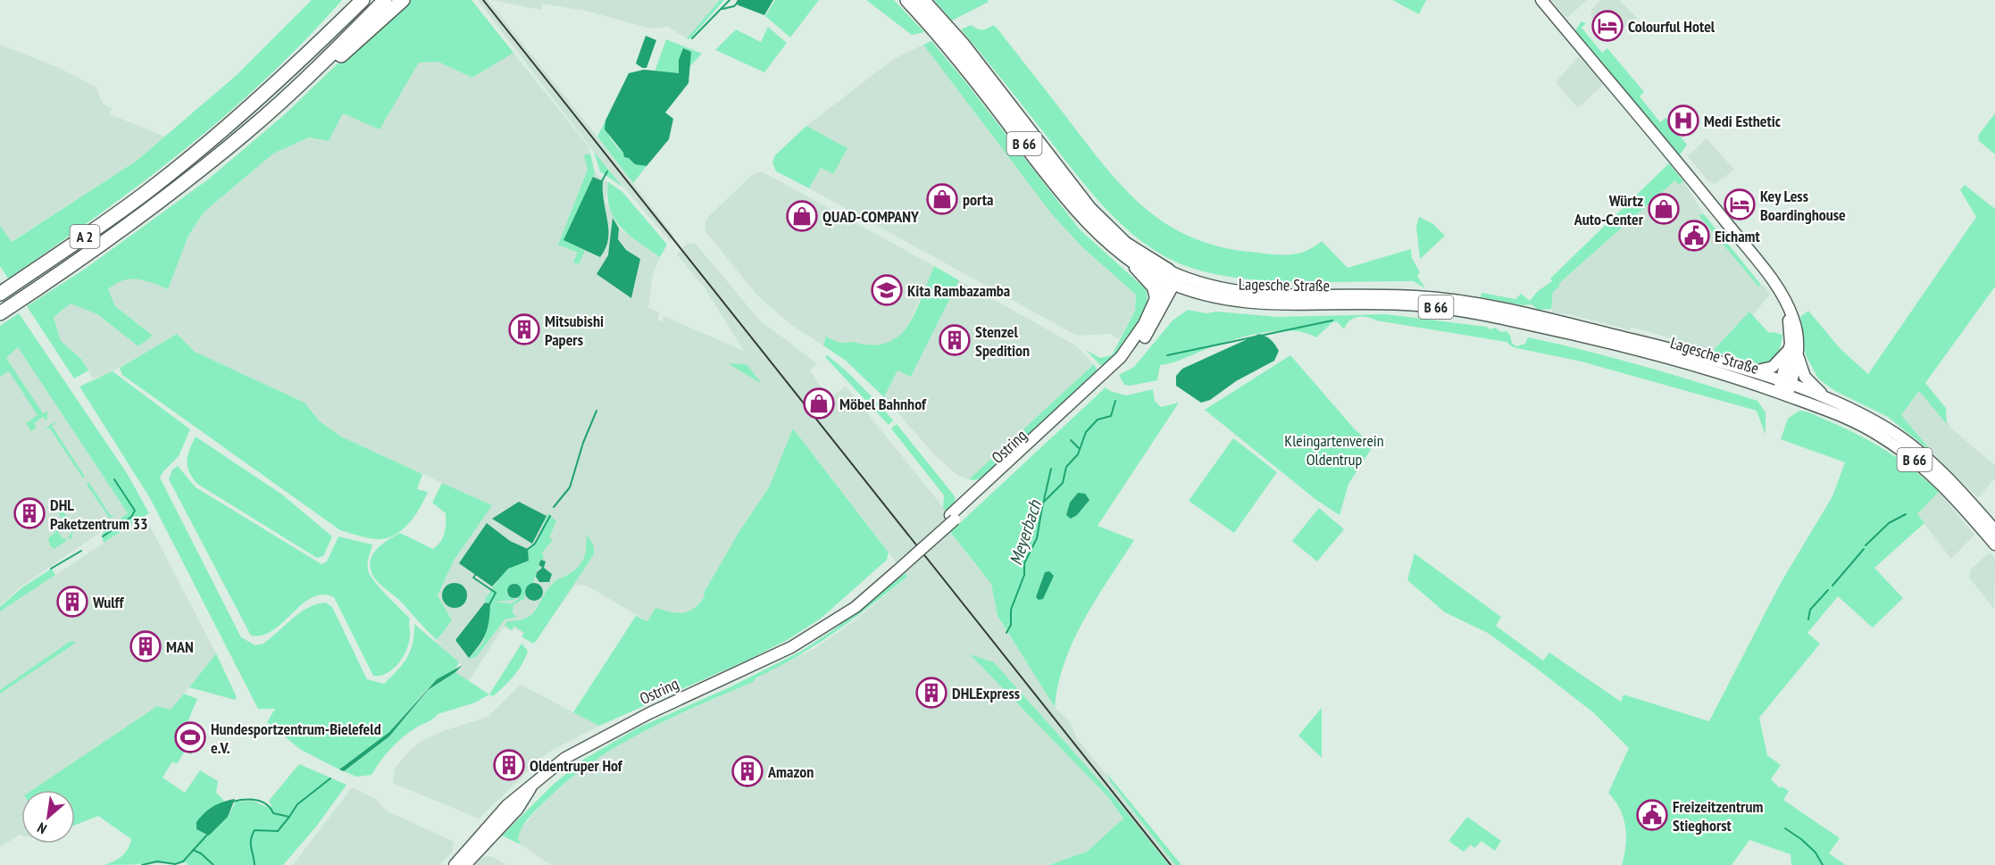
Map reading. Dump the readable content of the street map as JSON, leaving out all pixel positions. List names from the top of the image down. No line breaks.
{"streets":{"highway":["B 66","A 2","Lagesche Straße"],"main road":["Ostring"]},"crossings":[["B 66","Lagesche Straße"],["Lagesche Straße","Ostring"]],"water":["Meyerbach"],"parks":["Kleingartenverein Oldentrup"],"places":{"hotel":["Colourful Hotel","Key Less Boardinghouse"],"hospital":["Medi Esthetic"],"shop":["porta","Würtz Auto-Center","QUAD-COMPANY","Möbel Bahnhof"],"public building":["Eichamt","Freizeitzentrum Stieghorst"],"school or university":["Kita Rambazamba"],"building":["Mitsubishi Papers","Stenzel Spedition","DHL Paketzentrum 33","Wulff","MAN","DHLExpress","Oldentruper Hof","Amazon"],"sports":["Hundesportzentrum-Bielefeld e.V."]},"north":"bottom left"}
